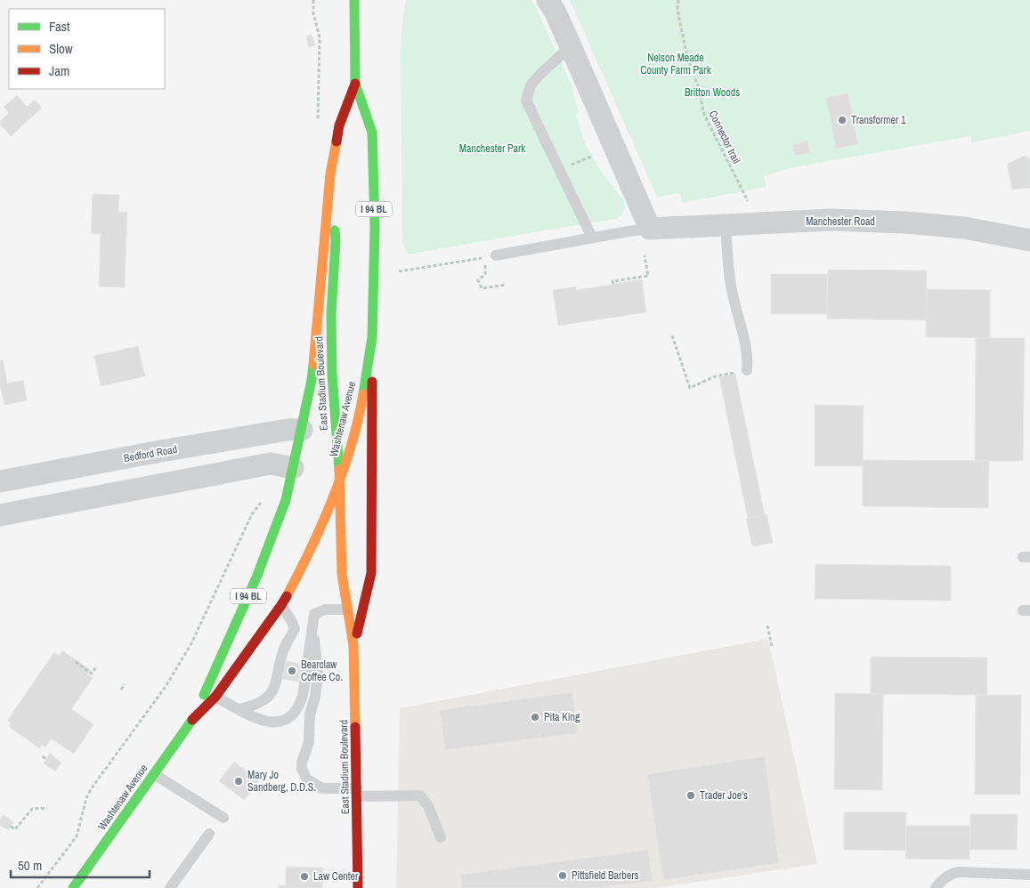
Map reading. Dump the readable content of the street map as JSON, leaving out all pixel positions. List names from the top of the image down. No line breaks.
{"streets":{"main road":["I 94 BL","East Stadium Boulevard","Washtenaw Avenue"],"street":["Manchester Road","Bedford Road"],"path":["Connector trail"]},"crossings":[["East Stadium Boulevard","Washtenaw Avenue"],["Washtenaw Avenue","Bedford Road"]],"parks":["Nelson Meade County Farm Park","Britton Woods","Manchester Park"],"places":["Transformer 1","Bearclaw Coffee Co.","Pita King","Mary Jo Sandberg, D.D.S.","Trader Joe's","Pittsfield Barbers","Law Center"],"legend":["Fast","Slow","Jam"],"scale_bar":"50 m"}
